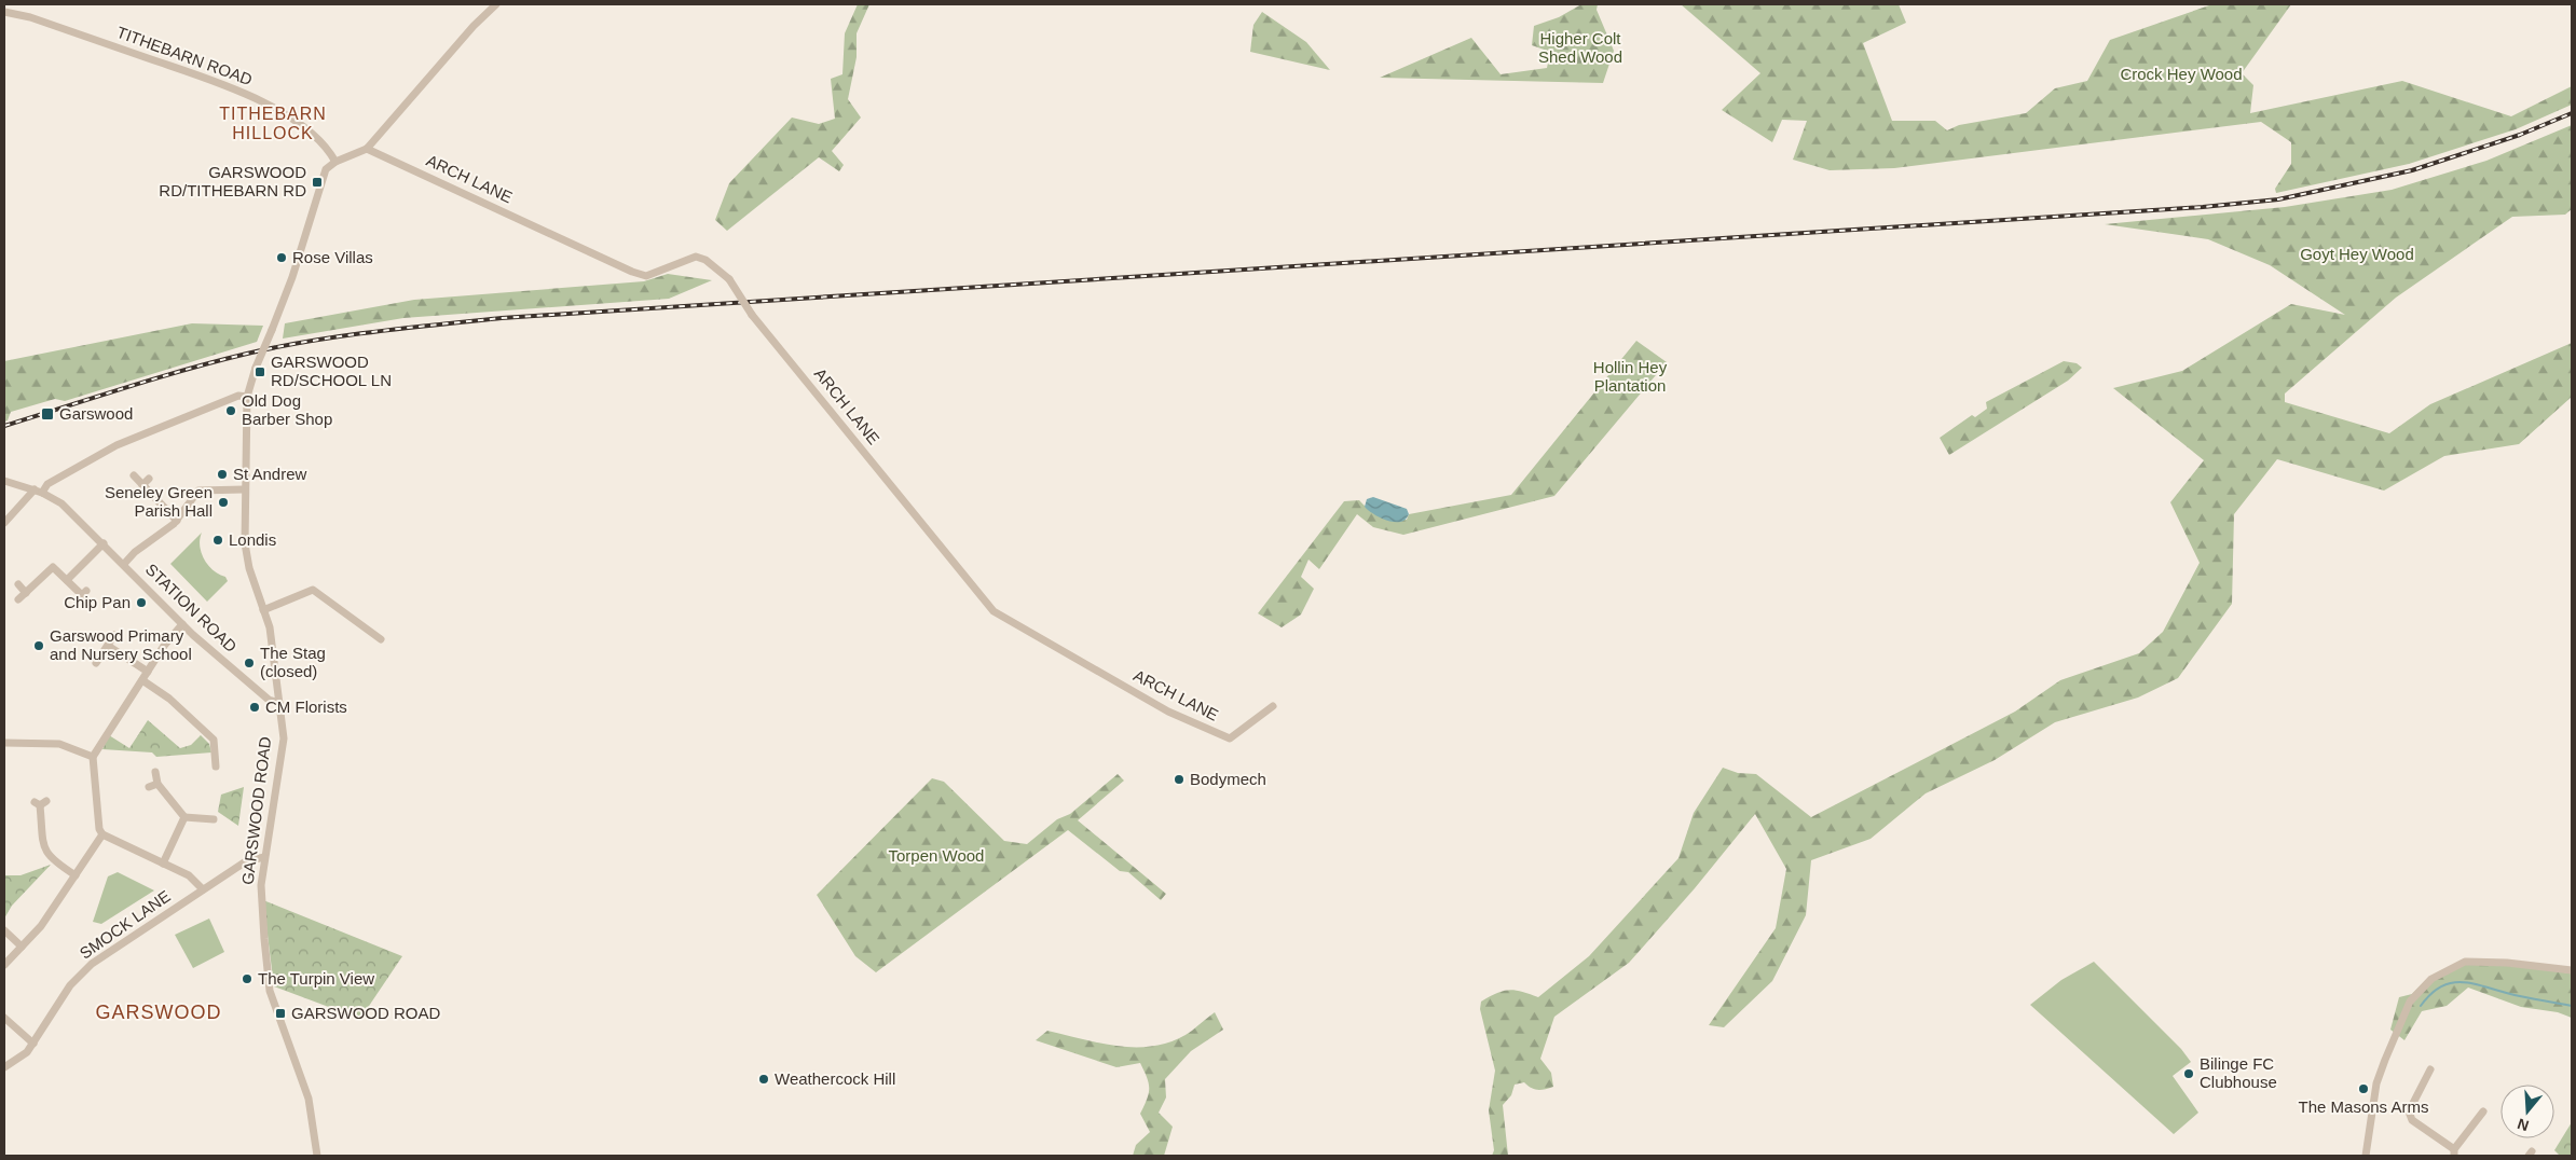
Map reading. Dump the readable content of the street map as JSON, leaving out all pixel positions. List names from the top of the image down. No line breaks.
{"streets":{"street":["TITHEBARN ROAD","ARCH LANE","STATION ROAD","GARSWOOD ROAD","SMOCK LANE"]},"crossings":[["TITHEBARN ROAD","GARSWOOD ROAD"],["STATION ROAD","GARSWOOD ROAD"],["GARSWOOD ROAD","SMOCK LANE"]],"districts":["TITHEBARN HILLOCK","GARSWOOD"],"parks":["Higher Colt Shed Wood","Crock Hey Wood","Goyt Hey Wood","Hollin Hey Plantation","Torpen Wood"],"places":{"transit":["GARSWOOD RD/TITHEBARN RD","GARSWOOD RD/SCHOOL LN","Garswood","GARSWOOD ROAD"],"other":["Rose Villas","Old Dog Barber Shop","St Andrew","Seneley Green Parish Hall","Londis","Chip Pan","Garswood Primary and Nursery School","The Stag (closed)","CM Florists","Bodymech","The Turpin View","Bilinge FC Clubhouse","Weathercock Hill","The Masons Arms"]},"north":"bottom"}
